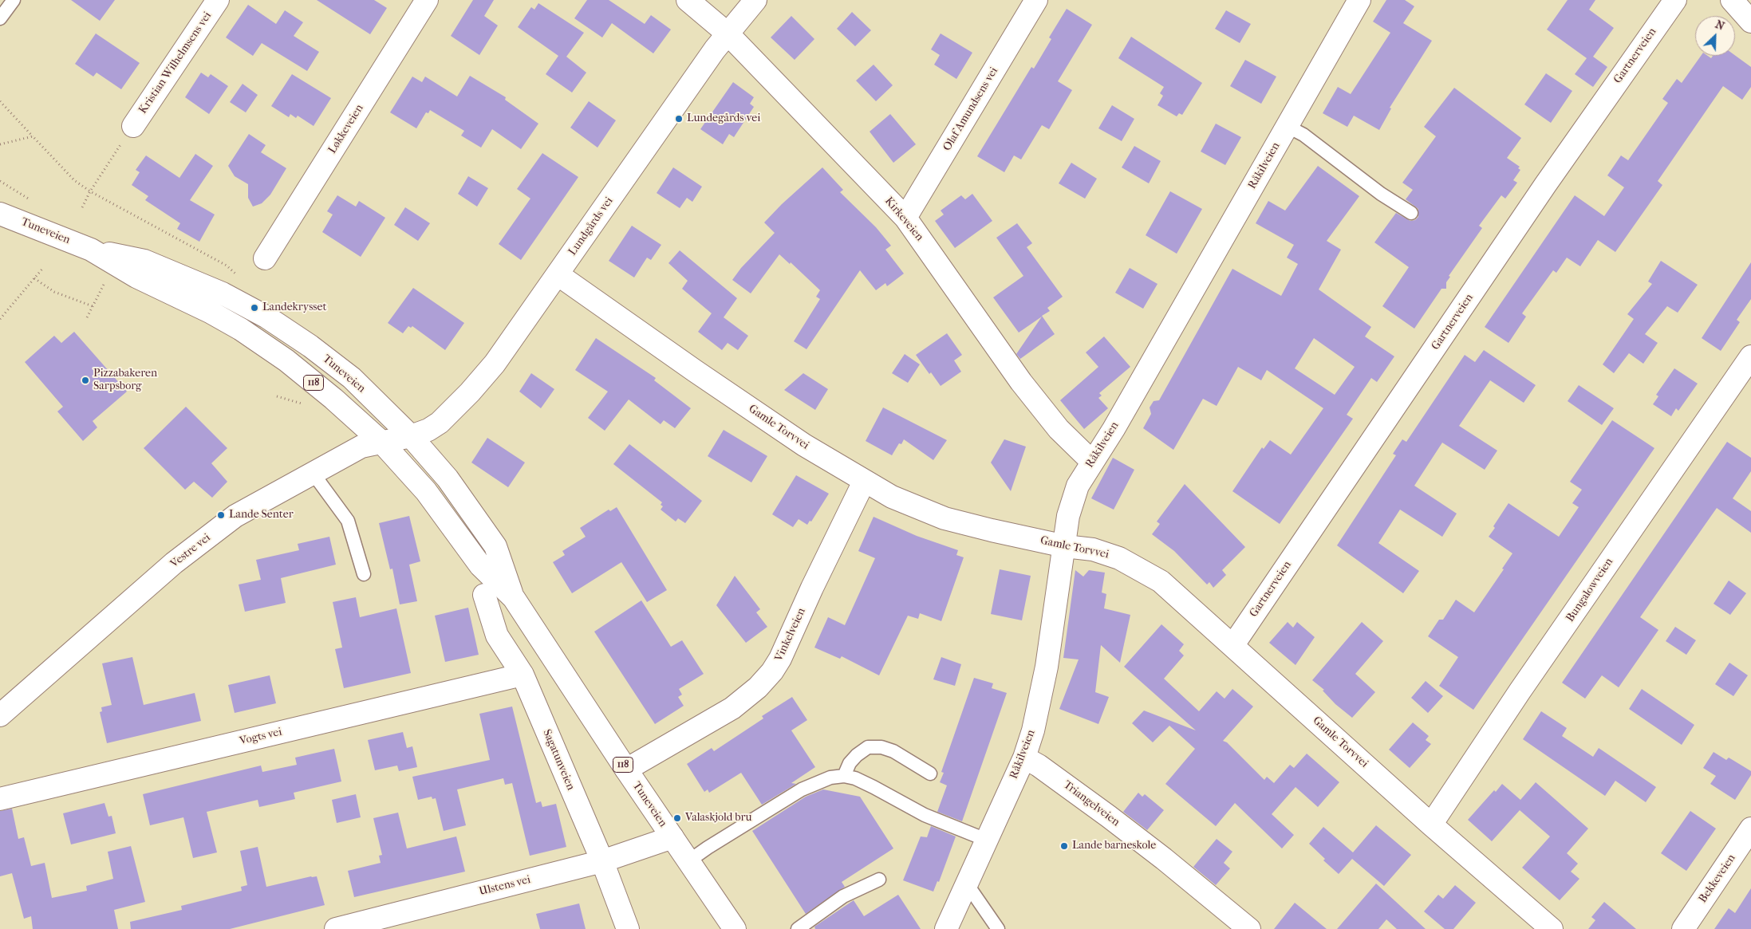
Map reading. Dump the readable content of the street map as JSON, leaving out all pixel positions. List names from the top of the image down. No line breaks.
{"streets":{"street":["Gartnerveien","Kristian Wilhelmsens vei","Olaf Amundsens vei","Løkkeveien","Råkilveien","Kirkeveien","Lundgårds vei","Tuneveien","118","Gamle Torvvei","Vestre vei","Bungalowveien","Vinkelveien","Vogts vei","Sagatunveien","Triangelveien","Bekkeveien","Ulstens vei"]},"crossings":[["Gartnerveien","Gamle Torvvei"],["Olaf Amundsens vei","Kirkeveien"],["Råkilveien","Kirkeveien"],["Råkilveien","Gamle Torvvei"],["Råkilveien","Triangelveien"],["Kirkeveien","Lundgårds vei"],["Lundgårds vei","Tuneveien"],["Lundgårds vei","Gamle Torvvei"],["Lundgårds vei","Vestre vei"],["Tuneveien","Vestre vei"],["Tuneveien","Vinkelveien"],["Tuneveien","Ulstens vei"],["Gamle Torvvei","Bungalowveien"],["Gamle Torvvei","Vinkelveien"],["Vogts vei","Sagatunveien"],["Sagatunveien","Ulstens vei"]],"places":["Lundegårds vei","Landekrysset","Pizzabakeren Sarpsborg","Lande Senter","Valaskjold bru","Lande barneskole"],"north":"top right"}
